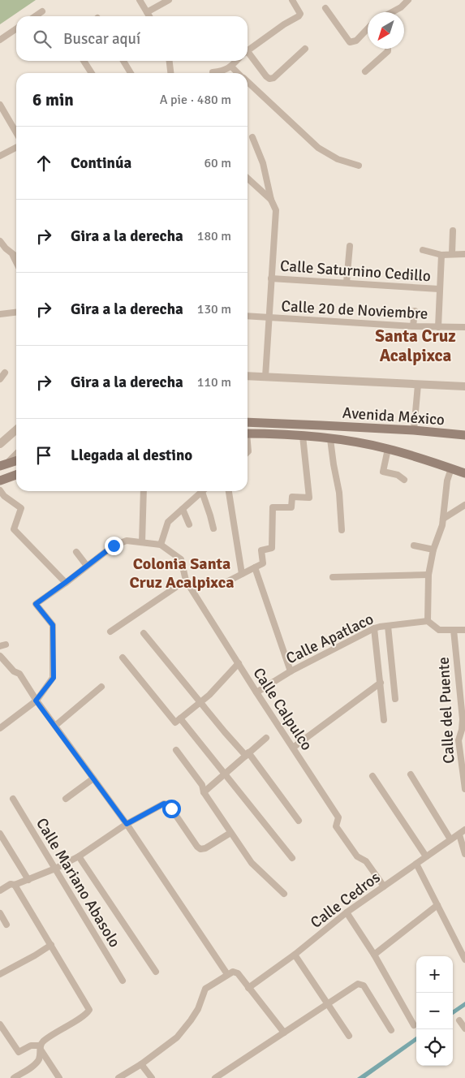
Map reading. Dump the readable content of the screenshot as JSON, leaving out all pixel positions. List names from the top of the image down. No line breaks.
{"streets":{"main road":["Avenida México"],"street":["Calle Saturnino Cedillo","Calle 20 de Noviembre","Calle Apatlaco","Calle Calpulco","Calle del Puente","Calle Mariano Abasolo","Calle Cedros"]},"crossings":[["Calle Apatlaco","Calle Calpulco"],["Calle Calpulco","Calle Cedros"]],"districts":["Santa Cruz Acalpixca","Colonia Santa Cruz Acalpixca"],"north":"bottom left","page":{"search":"Buscar aquí","heading":["6 min","A pie · 480 m"],"list":[["Continúa","60 m"],["Gira a la derecha","180 m"],["Gira a la derecha","130 m"],["Gira a la derecha","110 m"],"Llegada al destino"],"map_buttons":["+","−"]}}
